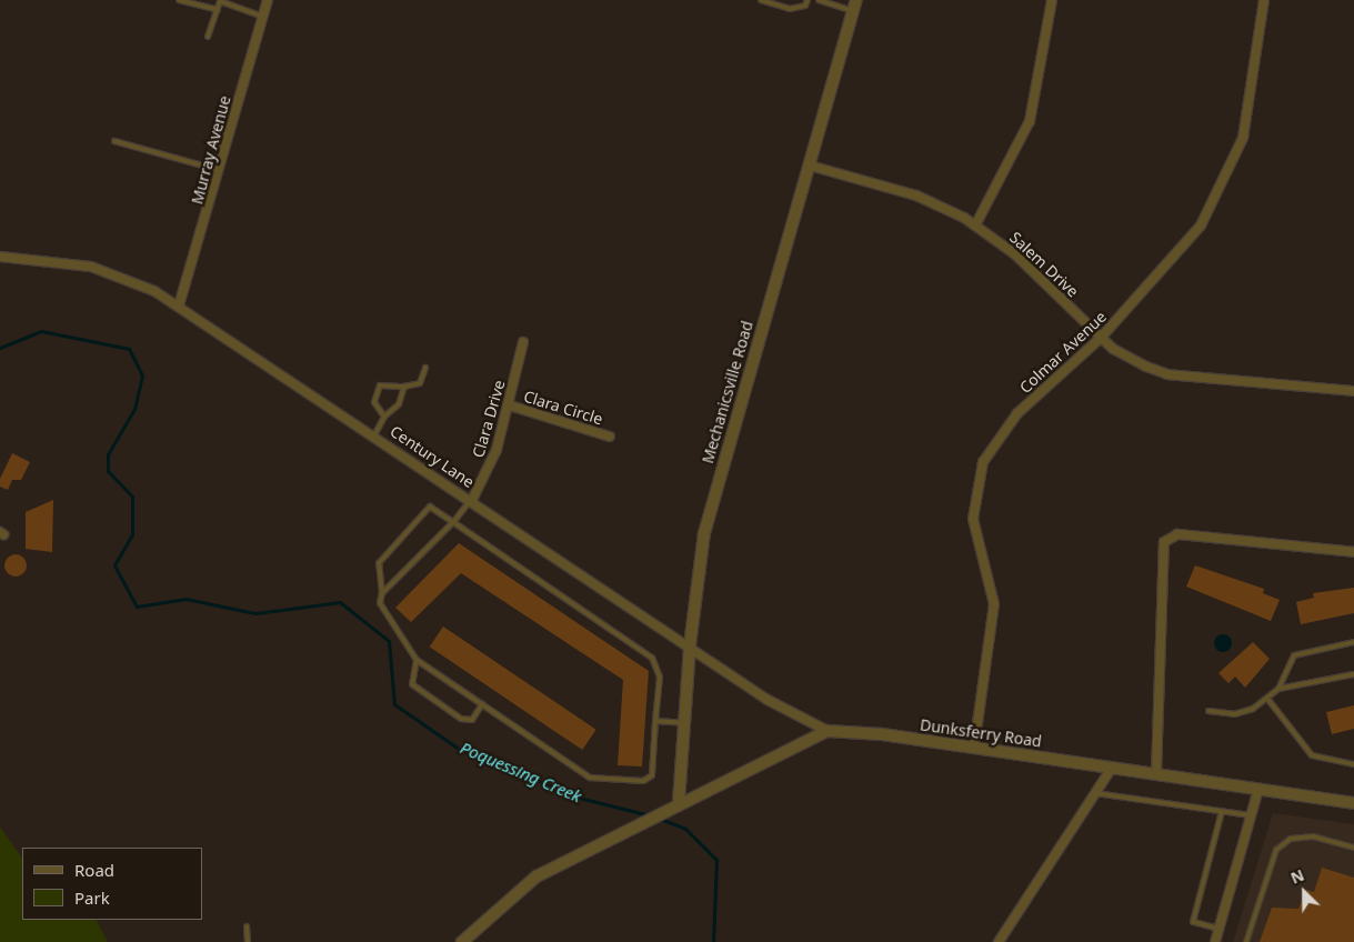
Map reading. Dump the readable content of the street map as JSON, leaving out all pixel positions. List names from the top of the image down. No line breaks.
{"streets":{"street":["Murray Avenue","Salem Drive","Colmar Avenue","Mechanicsville Road","Clara Circle","Clara Drive","Century Lane","Dunksferry Road"]},"crossings":[["Murray Avenue","Century Lane"],["Salem Drive","Colmar Avenue"],["Salem Drive","Mechanicsville Road"],["Colmar Avenue","Dunksferry Road"],["Mechanicsville Road","Century Lane"],["Clara Circle","Clara Drive"],["Clara Drive","Century Lane"],["Century Lane","Dunksferry Road"]],"water":["Poquessing Creek"],"legend":["Road","Park"],"north":"top left"}
